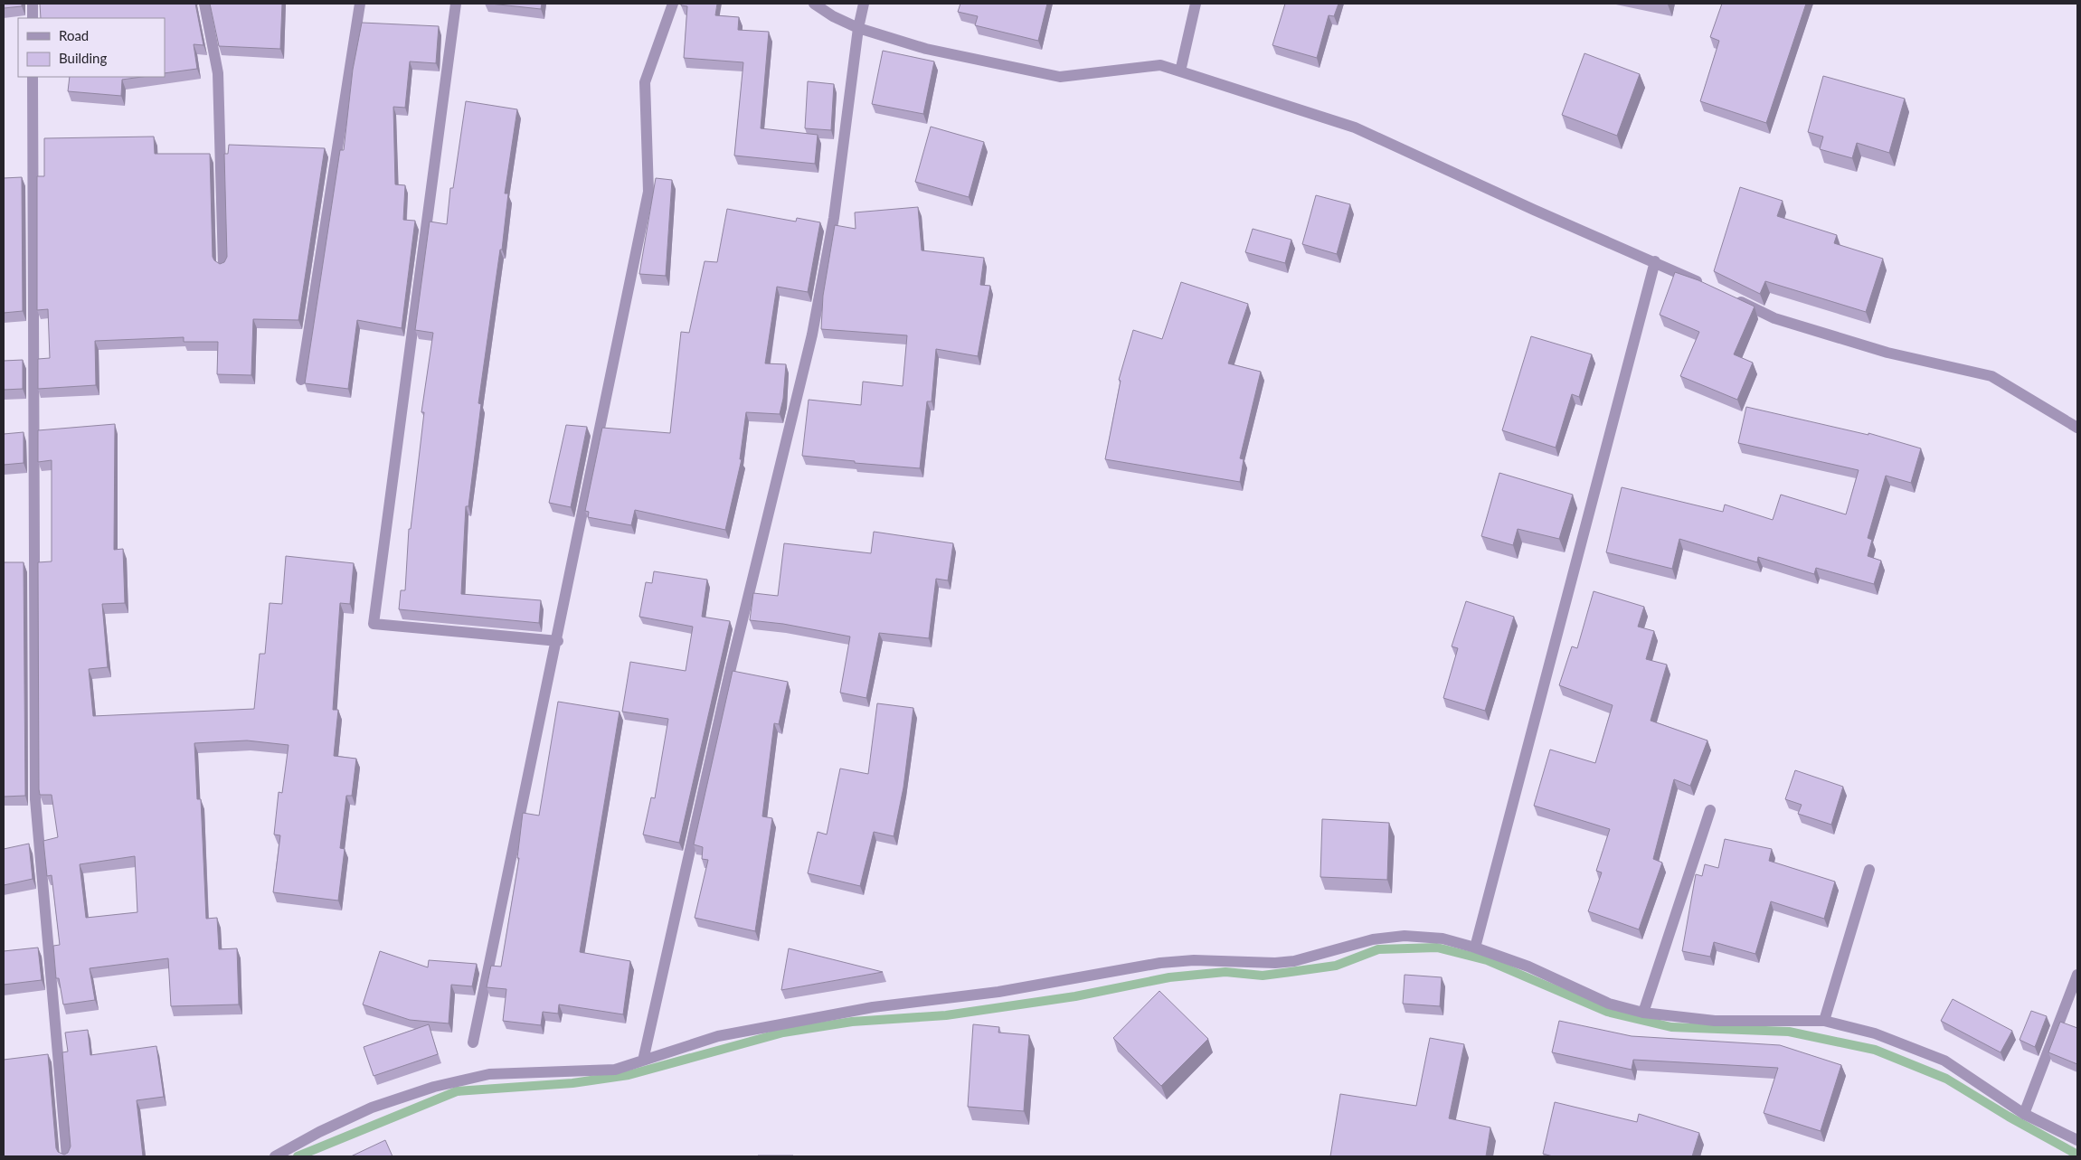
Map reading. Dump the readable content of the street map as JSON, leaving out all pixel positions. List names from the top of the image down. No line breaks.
{"legend":["Road","Building"]}
